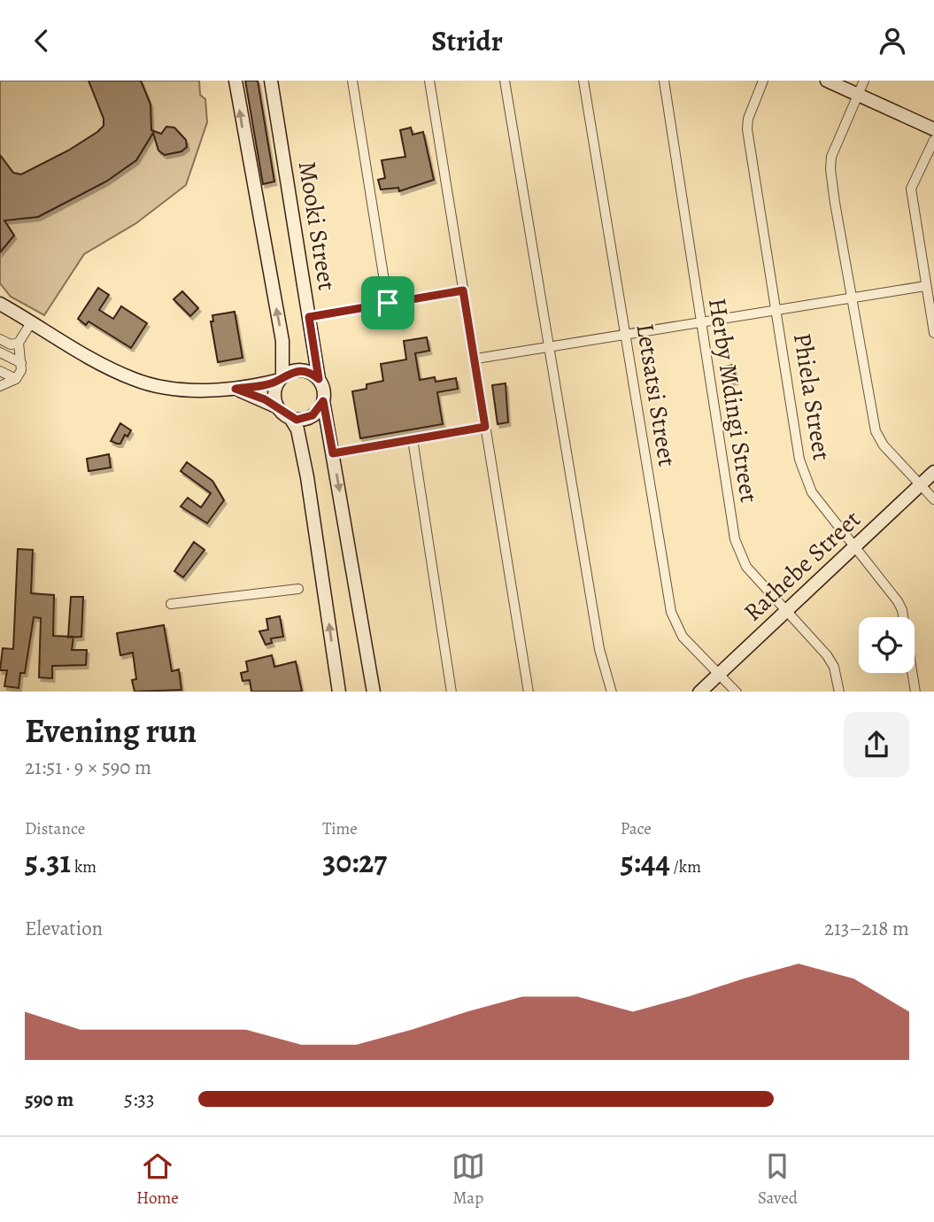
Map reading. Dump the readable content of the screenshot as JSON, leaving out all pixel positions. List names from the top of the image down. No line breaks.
{"streets":{"main road":["Mooki Street","Rathebe Street"],"street":["Letsatsi Street","Phiela Street","Herby Mdingi Street"]},"crossings":[["Letsatsi Street","Rathebe Street"],["Phiela Street","Rathebe Street"],["Herby Mdingi Street","Rathebe Street"]],"page":{"header":"Stridr","heading":["Evening run","21:51 · 9 × 590 m"],"stats":[["Distance","5.31 km"],["Time","30:27"],["Pace","5:44 /km"]],"chart":["Elevation","213–218 m"],"list":[{"name":"590 m","note":"5:33"}],"tabs":["Home","Map","Saved"]}}
